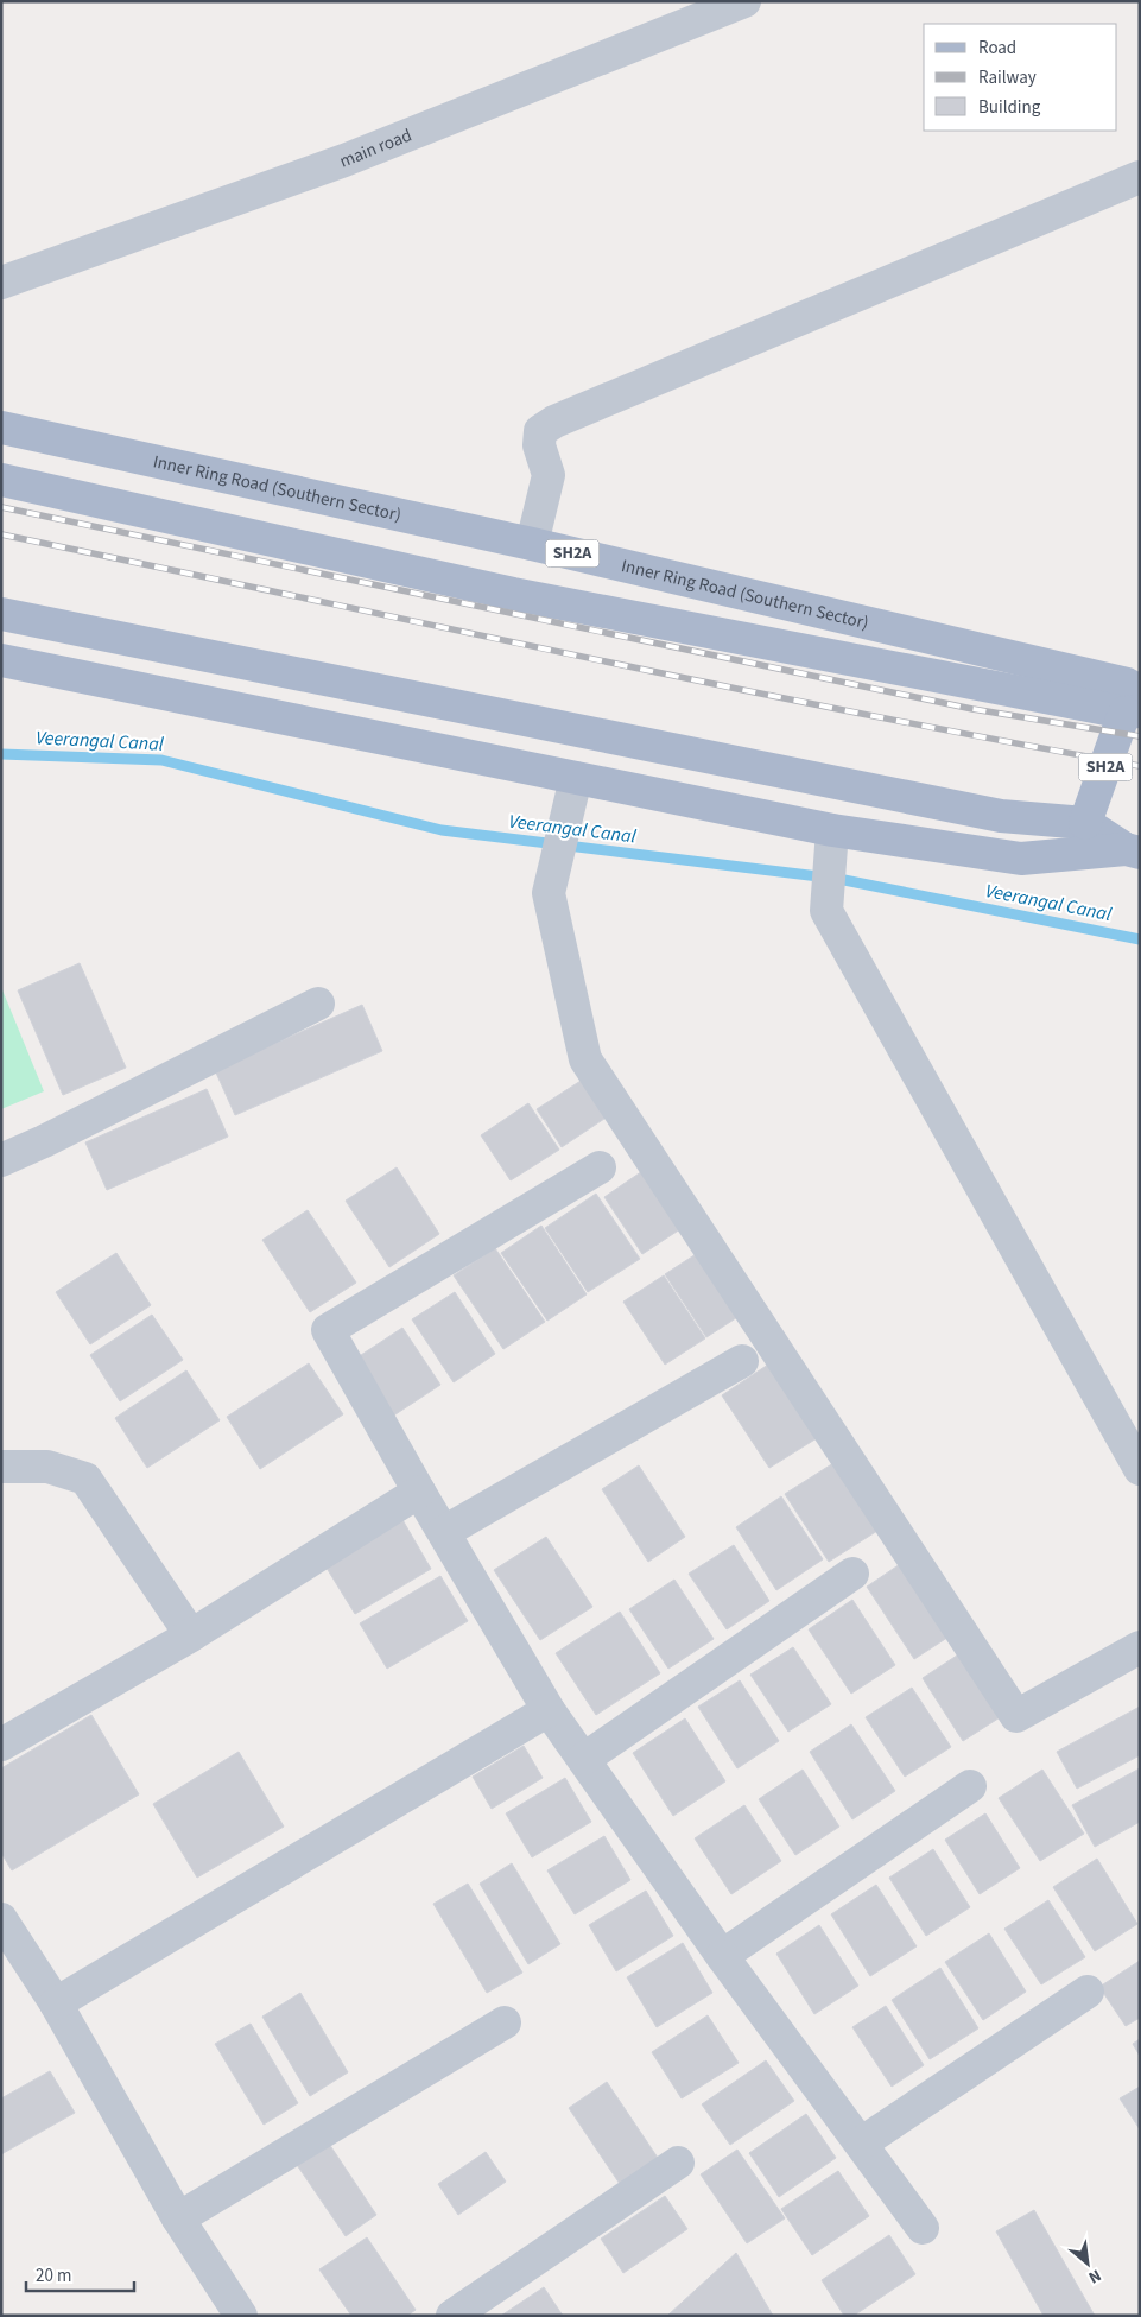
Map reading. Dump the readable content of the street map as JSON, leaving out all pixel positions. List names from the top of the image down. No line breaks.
{"streets":{"main road":["Inner Ring Road (Southern Sector)","SH2A"],"street":["main road"]},"crossings":[["Inner Ring Road (Southern Sector)","SH2A"]],"water":["Veerangal Canal"],"legend":["Road","Railway","Building"],"scale_bar":"20 m","north":"bottom right"}
